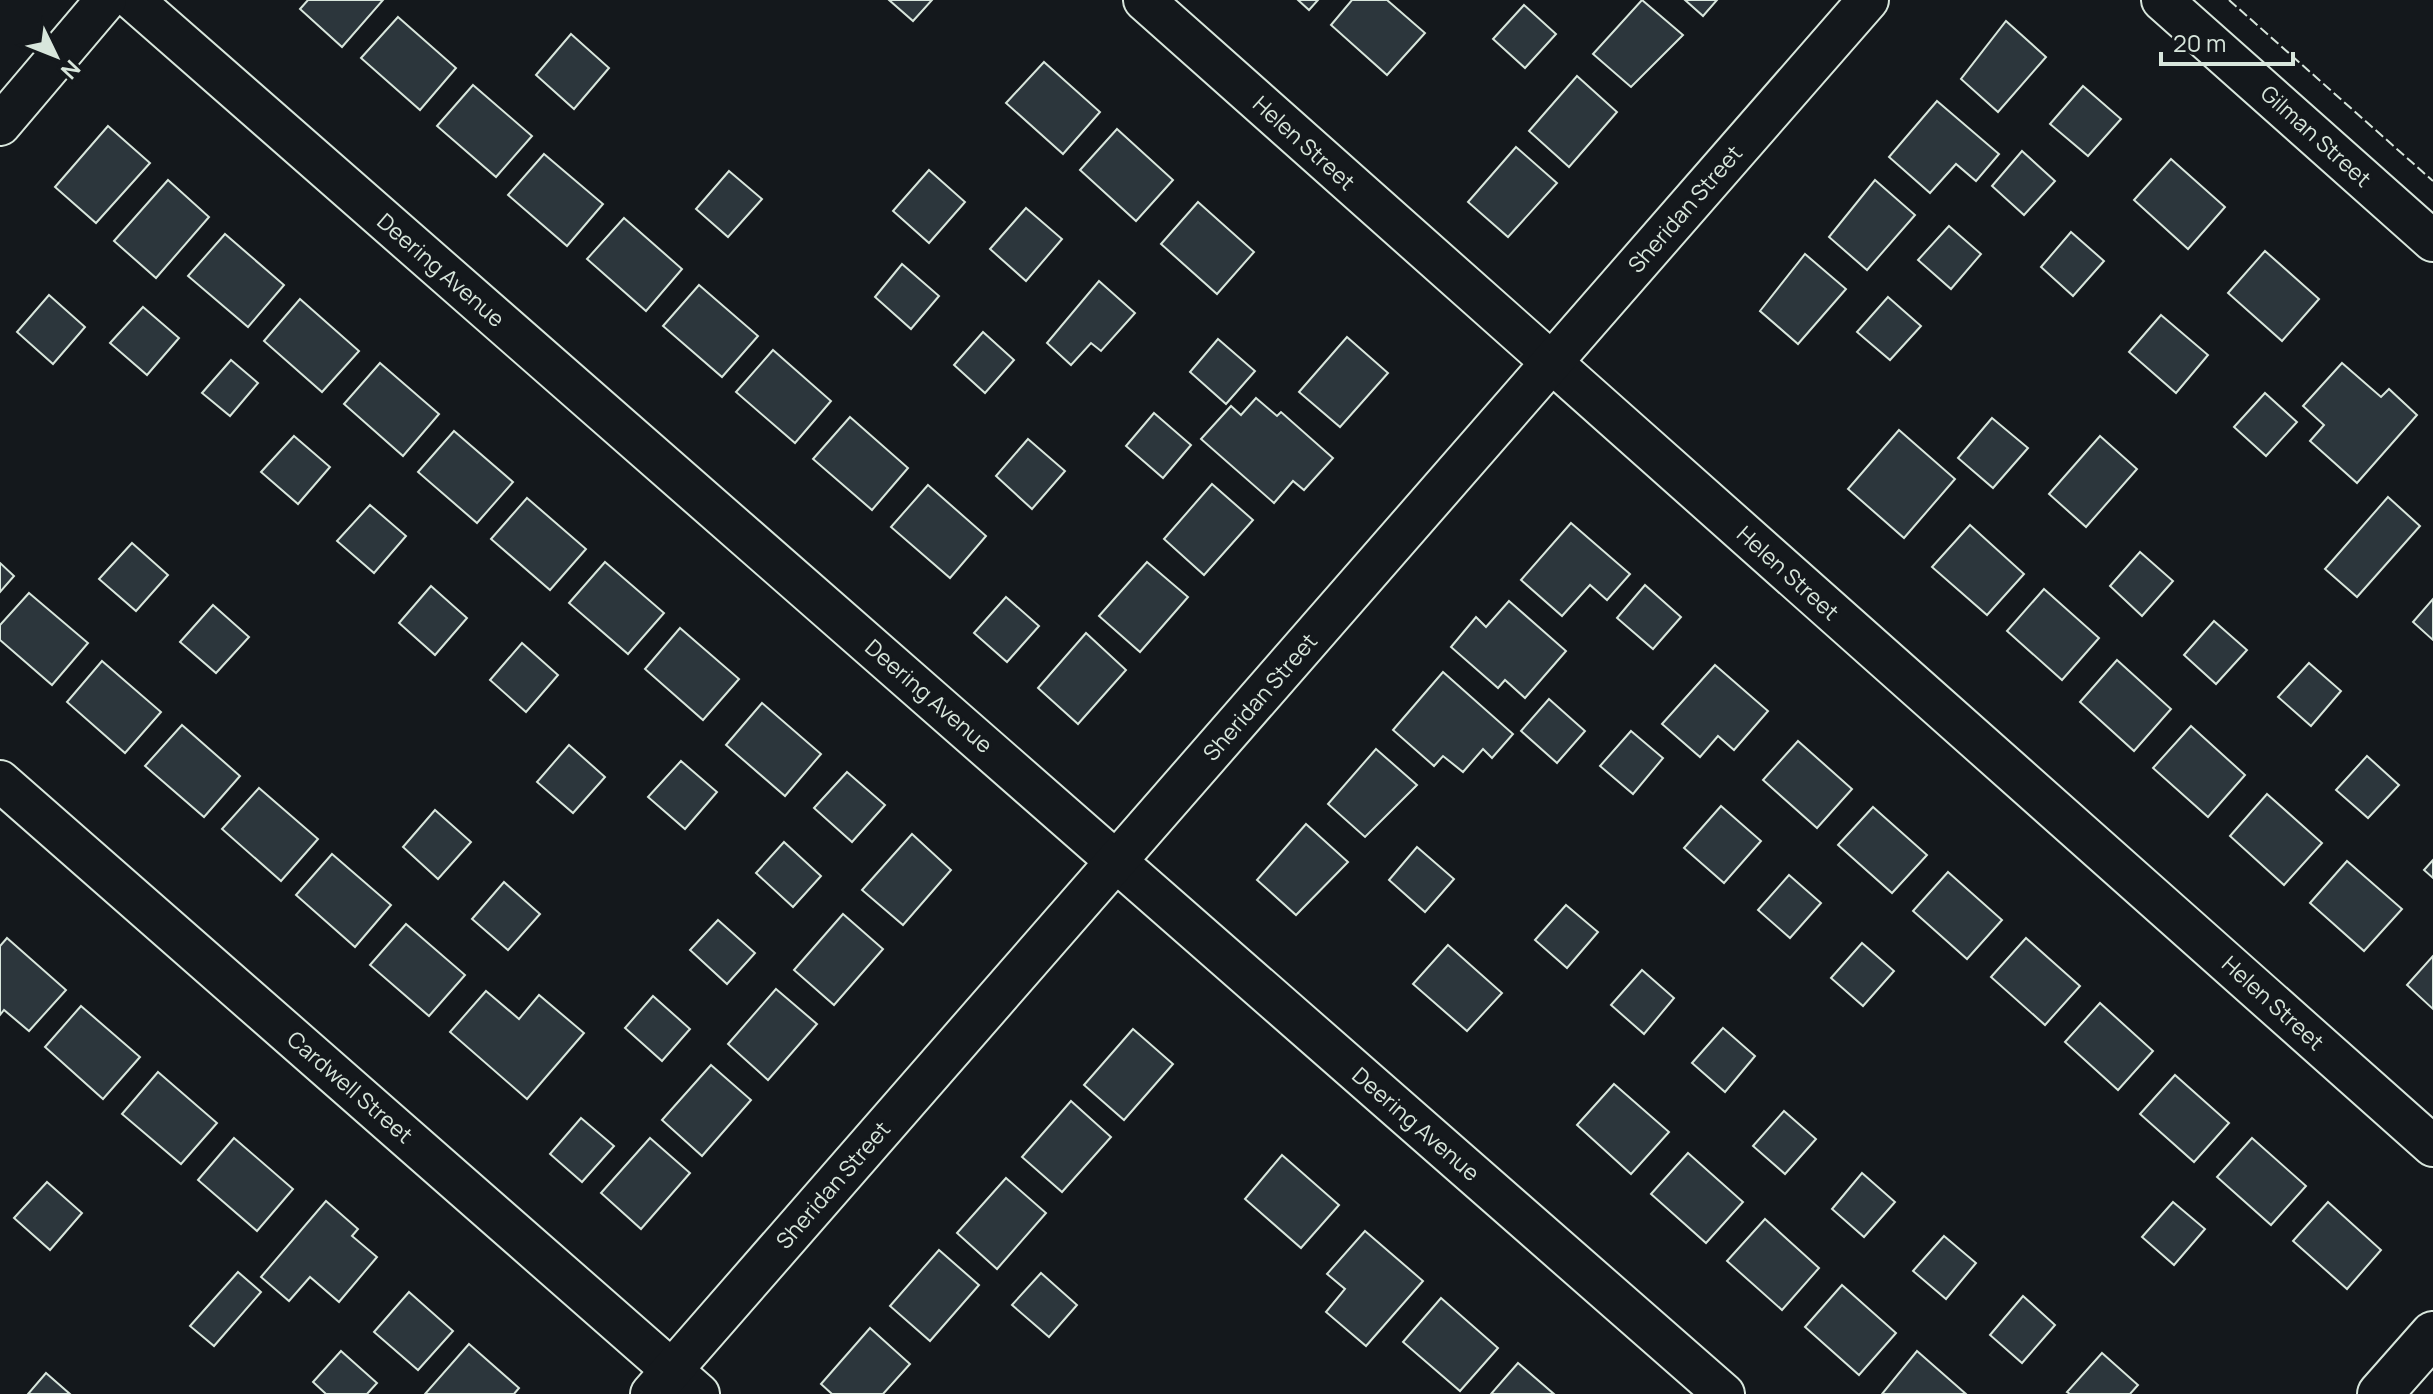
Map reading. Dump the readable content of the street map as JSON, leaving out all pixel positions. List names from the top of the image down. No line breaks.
{"streets":{"street":["Gilman Street","Helen Street","Sheridan Street","Deering Avenue","Cardwell Street"]},"crossings":[["Helen Street","Sheridan Street"],["Sheridan Street","Deering Avenue"],["Sheridan Street","Cardwell Street"]],"scale_bar":"20 m","north":"bottom right"}
